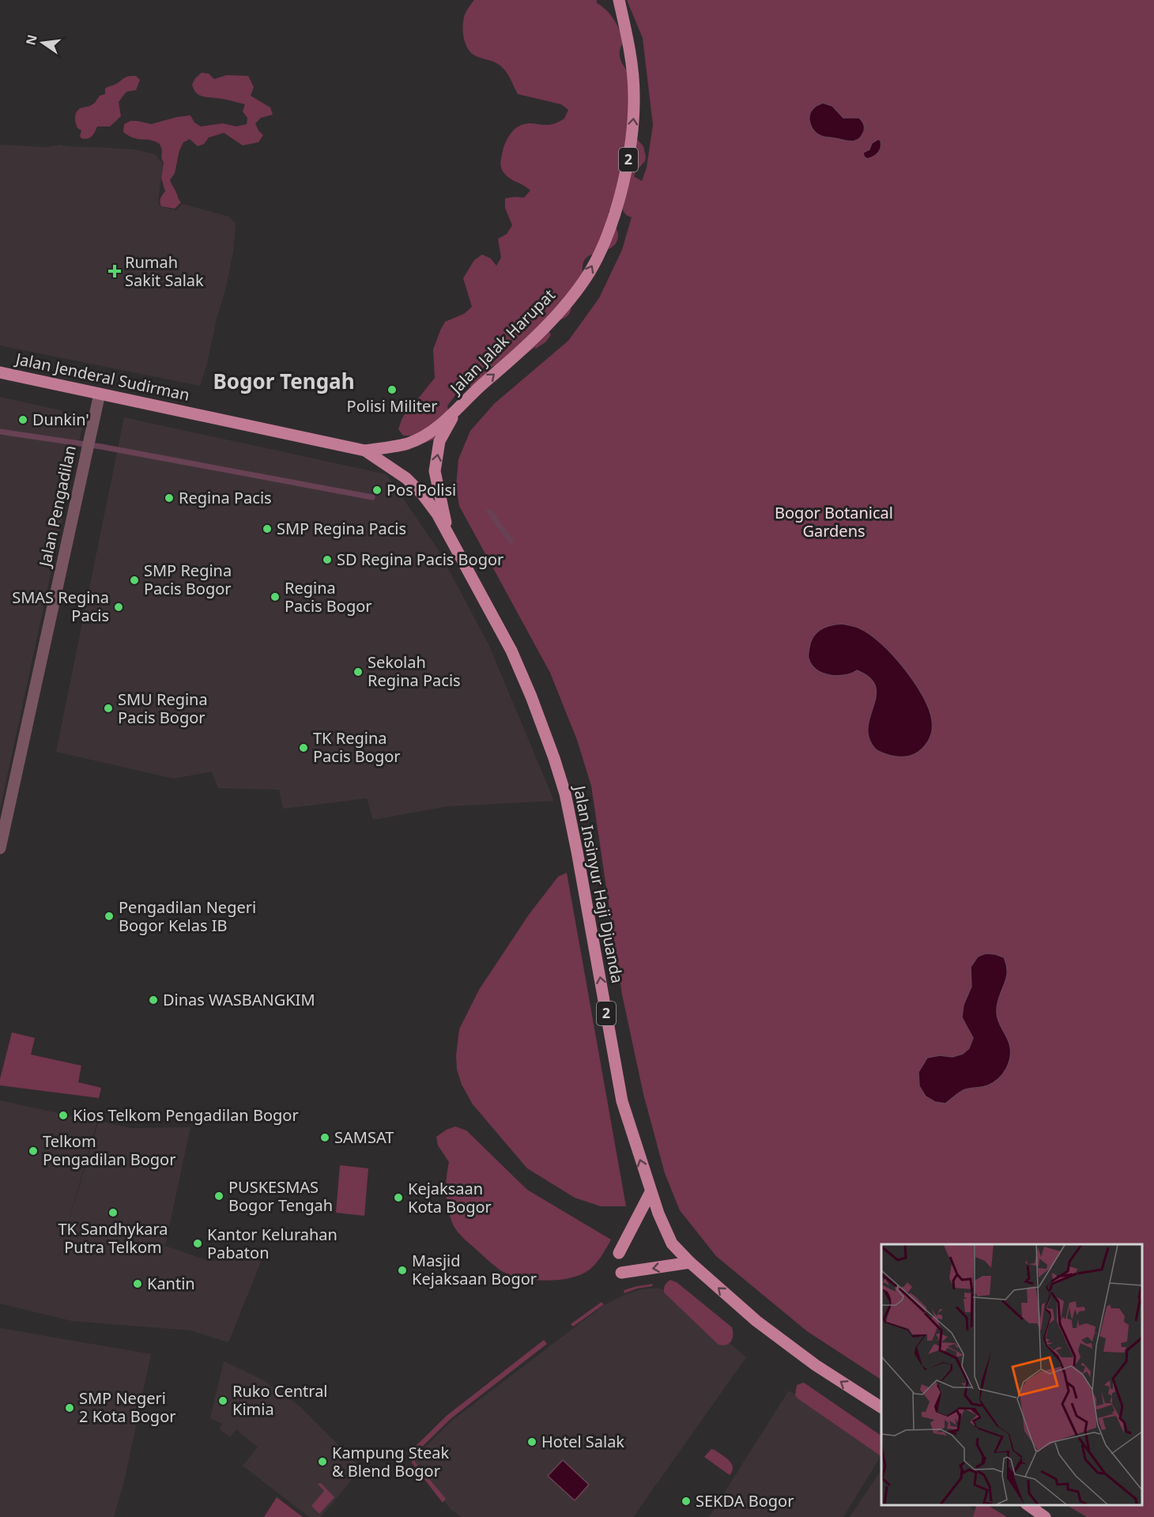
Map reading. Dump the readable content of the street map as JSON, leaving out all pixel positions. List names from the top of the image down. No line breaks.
{"streets":{"main road":["2","Jalan Jalak Harupat","Jalan Jenderal Sudirman","Jalan Insinyur Haji Djuanda"],"street":["Jalan Pengadilan"]},"crossings":[["Jalan Jalak Harupat","Jalan Jenderal Sudirman"],["Jalan Jalak Harupat","Jalan Insinyur Haji Djuanda"],["Jalan Jenderal Sudirman","Jalan Pengadilan"]],"one_way":["Jalan Jalak Harupat","Jalan Insinyur Haji Djuanda"],"districts":["Bogor Tengah"],"parks":["Bogor Botanical Gardens"],"places":{"health":["Rumah Sakit Salak"],"other":["Polisi Militer","Dunkin'","Pos Polisi","Regina Pacis","SMP Regina Pacis","SD Regina Pacis Bogor","SMP Regina Pacis Bogor","Regina Pacis Bogor","SMAS Regina Pacis","Sekolah Regina Pacis","SMU Regina Pacis Bogor","TK Regina Pacis Bogor","Pengadilan Negeri Bogor Kelas IB","Dinas WASBANGKIM","Kios Telkom Pengadilan Bogor","SAMSAT","Telkom Pengadilan Bogor","PUSKESMAS Bogor Tengah","Kejaksaan Kota Bogor","TK Sandhykara Putra Telkom","Kantor Kelurahan Pabaton","Masjid Kejaksaan Bogor","Kantin","Ruko Central Kimia","SMP Negeri 2 Kota Bogor","Hotel Salak","Kampung Steak & Blend Bogor","SEKDA Bogor"]},"north":"left"}
